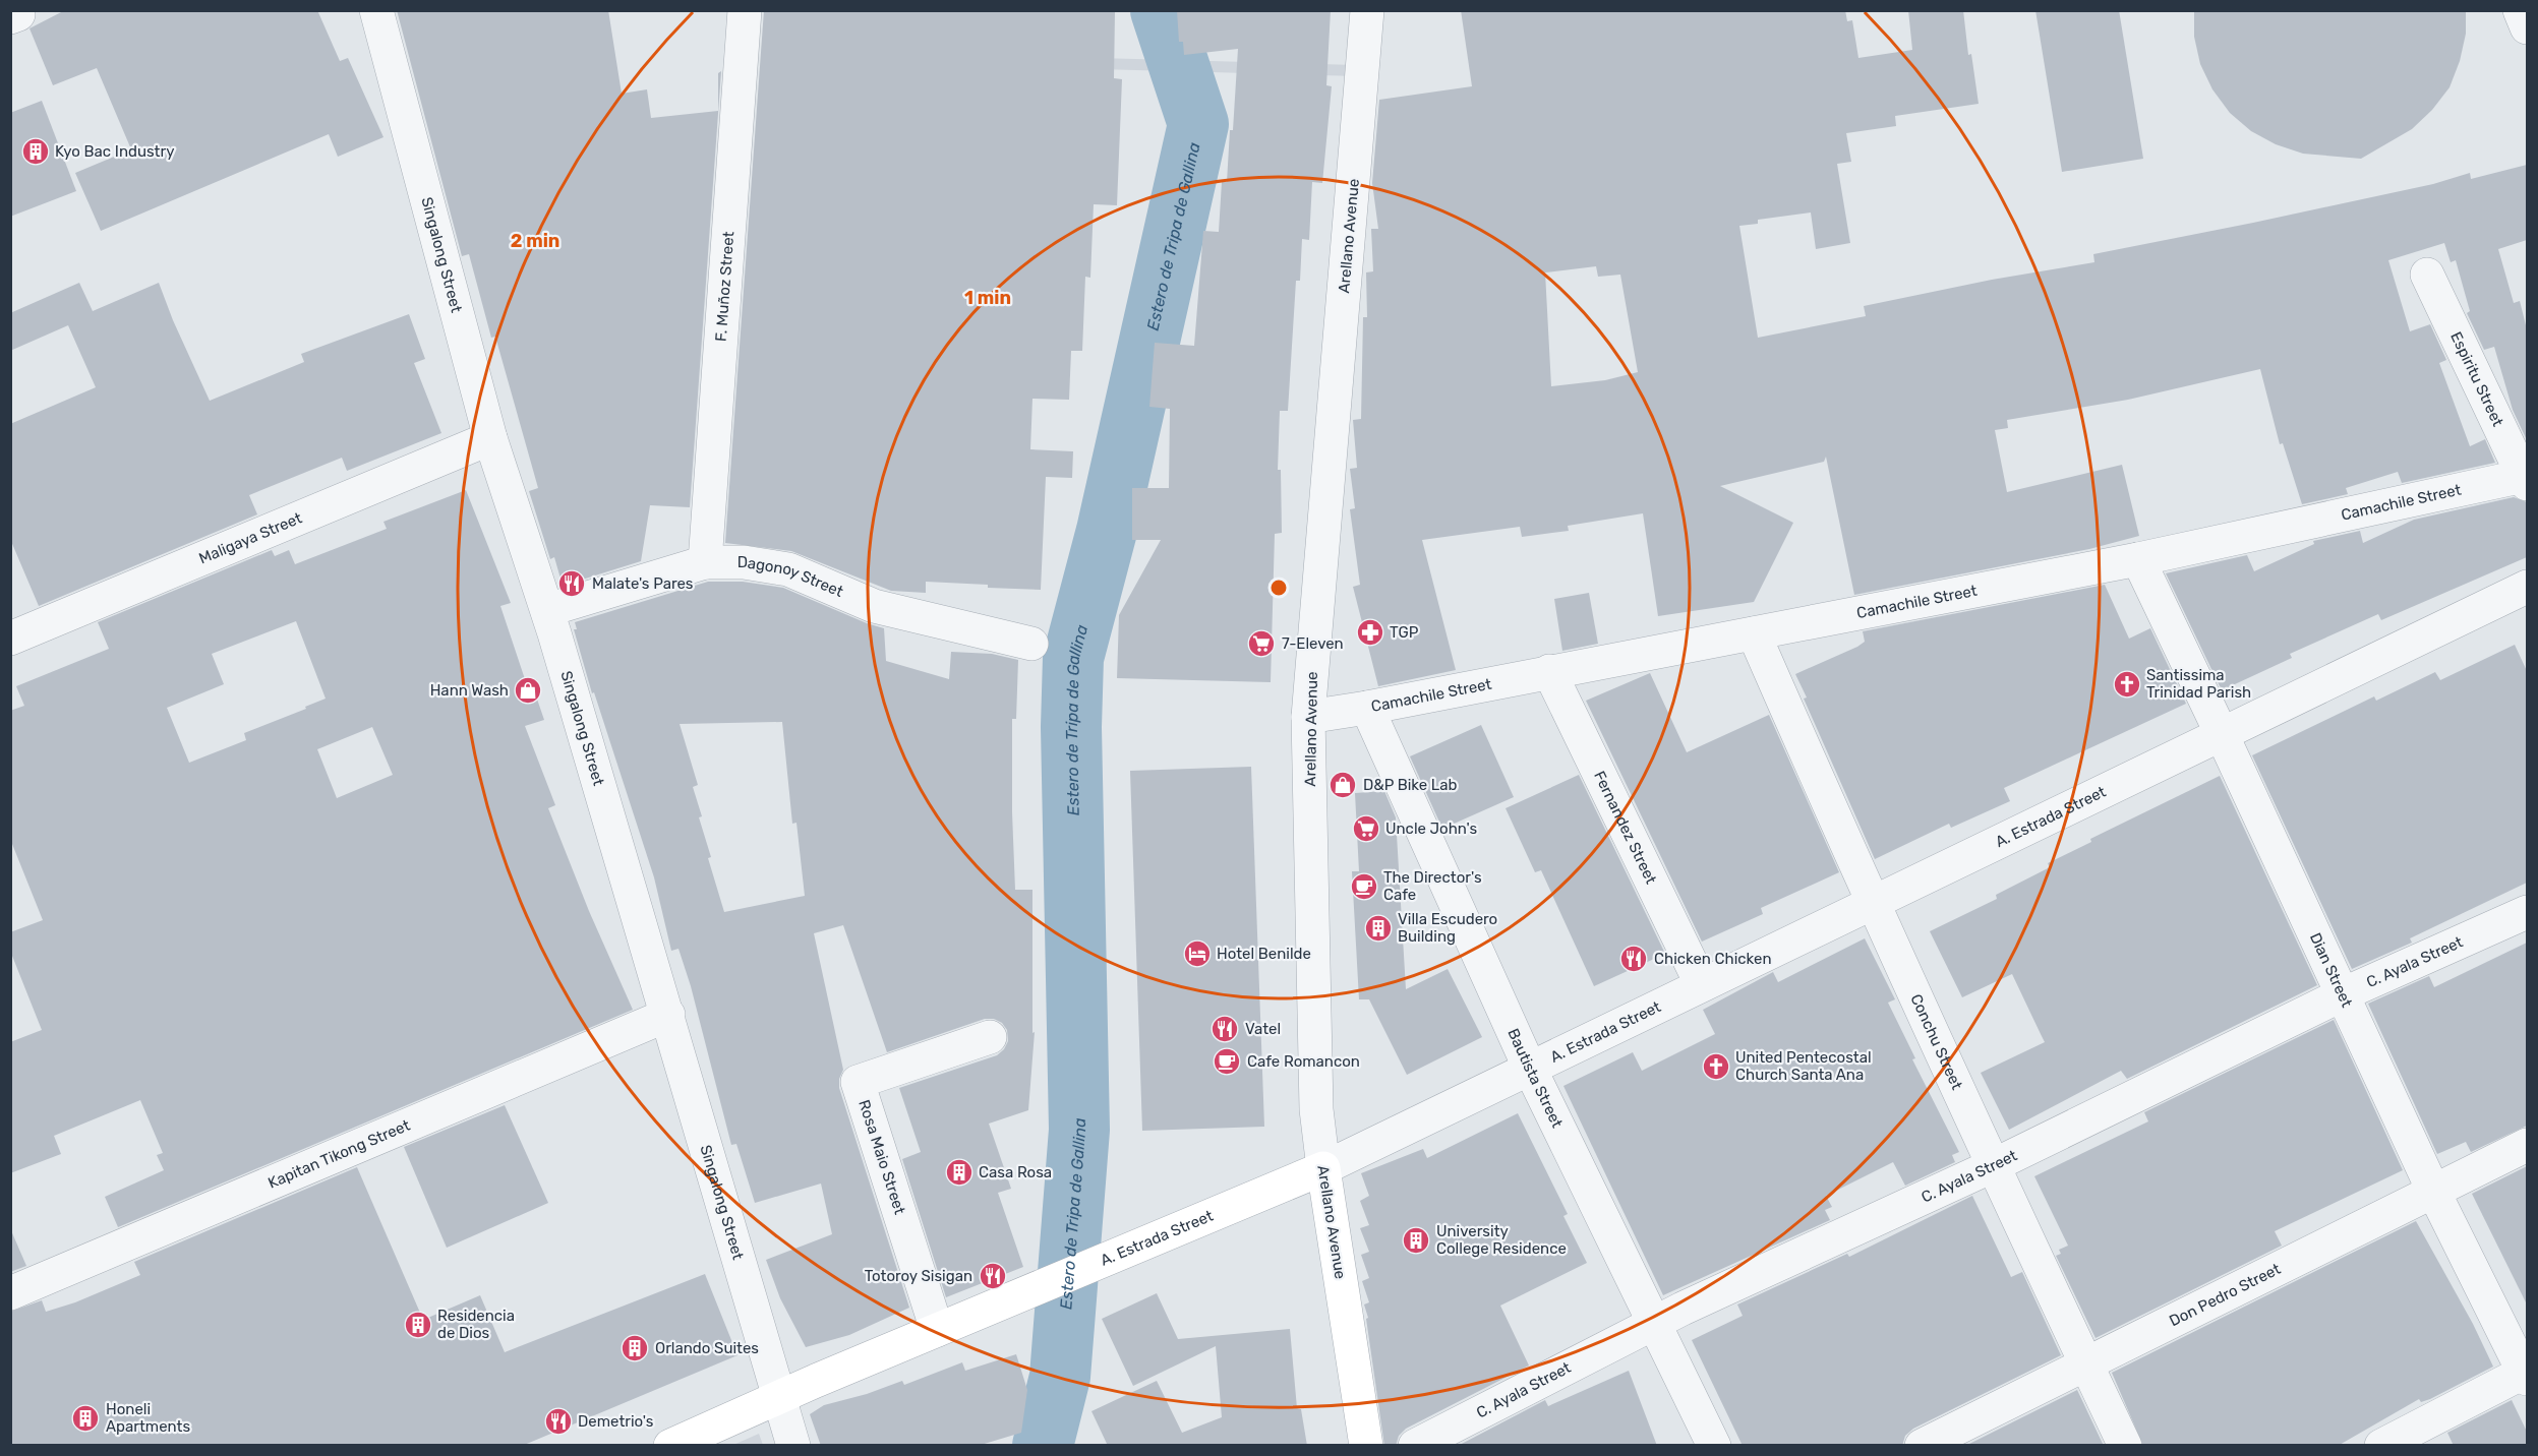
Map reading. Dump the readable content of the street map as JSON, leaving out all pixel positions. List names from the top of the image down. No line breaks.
{"streets":{"main road":["Arellano Avenue","A. Estrada Street"],"street":["Singalong Street","F. Muñoz Street","Espiritu Street","Camachile Street","Maligaya Street","Dagonoy Street","Fernandez Street","C. Ayala Street","Dian Street","Conchu Street","Bautista Street","Kapitan Tikong Street","Rosa Maio Street","Don Pedro Street"]},"crossings":[["Arellano Avenue","Camachile Street"],["Arellano Avenue","A. Estrada Street"],["Singalong Street","Maligaya Street"],["Singalong Street","Dagonoy Street"],["Singalong Street","A. Estrada Street"],["Singalong Street","Kapitan Tikong Street"],["F. Muñoz Street","Dagonoy Street"],["Espiritu Street","Camachile Street"],["Camachile Street","Fernandez Street"],["Camachile Street","Dian Street"],["Camachile Street","Conchu Street"],["Camachile Street","Bautista Street"],["A. Estrada Street","Fernandez Street"],["A. Estrada Street","Dian Street"],["A. Estrada Street","Conchu Street"],["A. Estrada Street","Bautista Street"],["A. Estrada Street","Rosa Maio Street"],["C. Ayala Street","Dian Street"],["C. Ayala Street","Conchu Street"],["C. Ayala Street","Bautista Street"],["Dian Street","Don Pedro Street"],["Conchu Street","Don Pedro Street"]],"water":["Estero de Tripa de Gallina"],"places":{"building":["Kyo Bac Industry","Villa Escudero Building","Casa Rosa","University College Residence","Residencia de Dios","Orlando Suites","Honeli Apartments"],"restaurant":["Malate's Pares","Chicken Chicken","Vatel","Totoroy Sisigan","Demetrio's"],"pharmacy":["TGP"],"supermarket":["7-Eleven","Uncle John's"],"church":["Santissima Trinidad Parish","United Pentecostal Church Santa Ana"],"shop":["Hann Wash","D&P Bike Lab"],"cafe":["The Director's Cafe","Cafe Romancon"],"hotel":["Hotel Benilde"]},"rings":["2 min","1 min"]}
